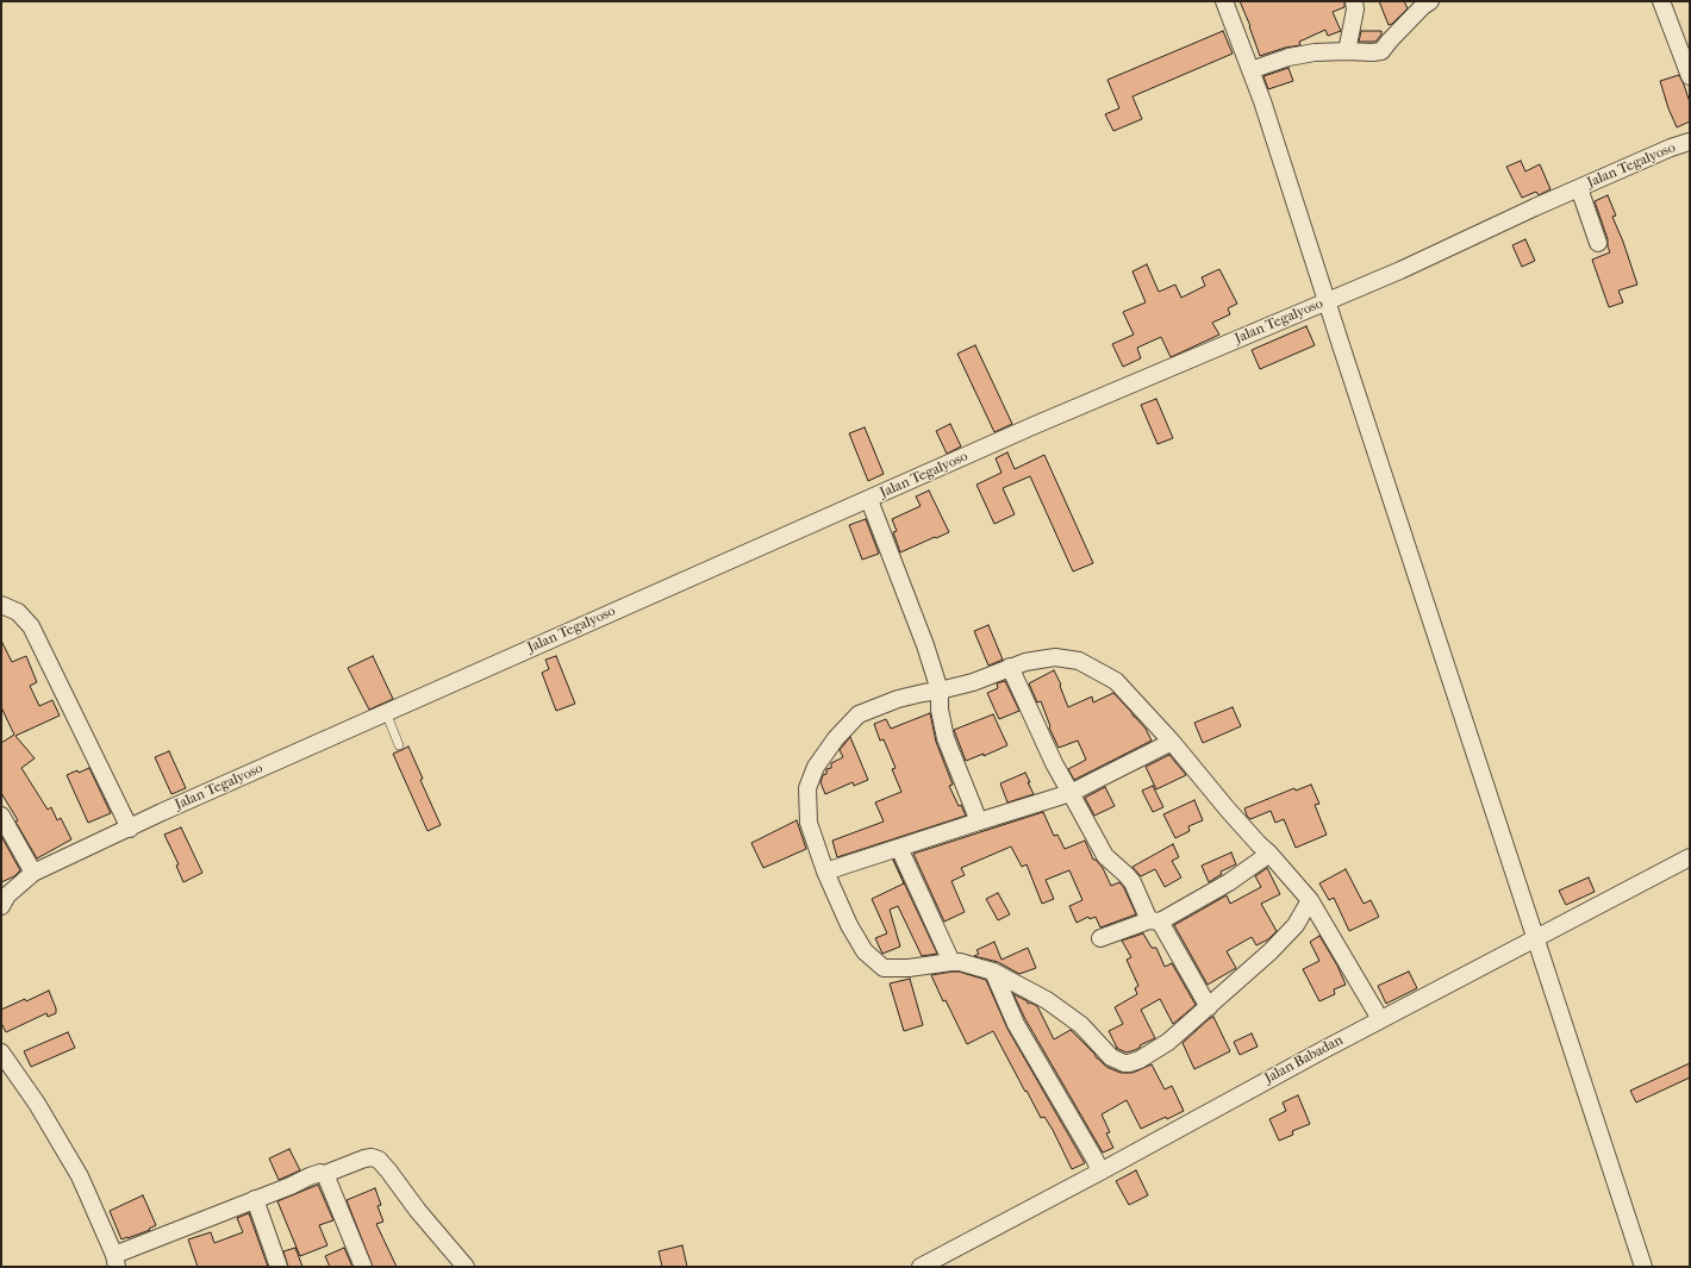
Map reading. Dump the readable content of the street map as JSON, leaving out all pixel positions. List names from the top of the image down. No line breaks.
{"streets":{"street":["Jalan Tegalyoso","Jalan Babadan"]}}
